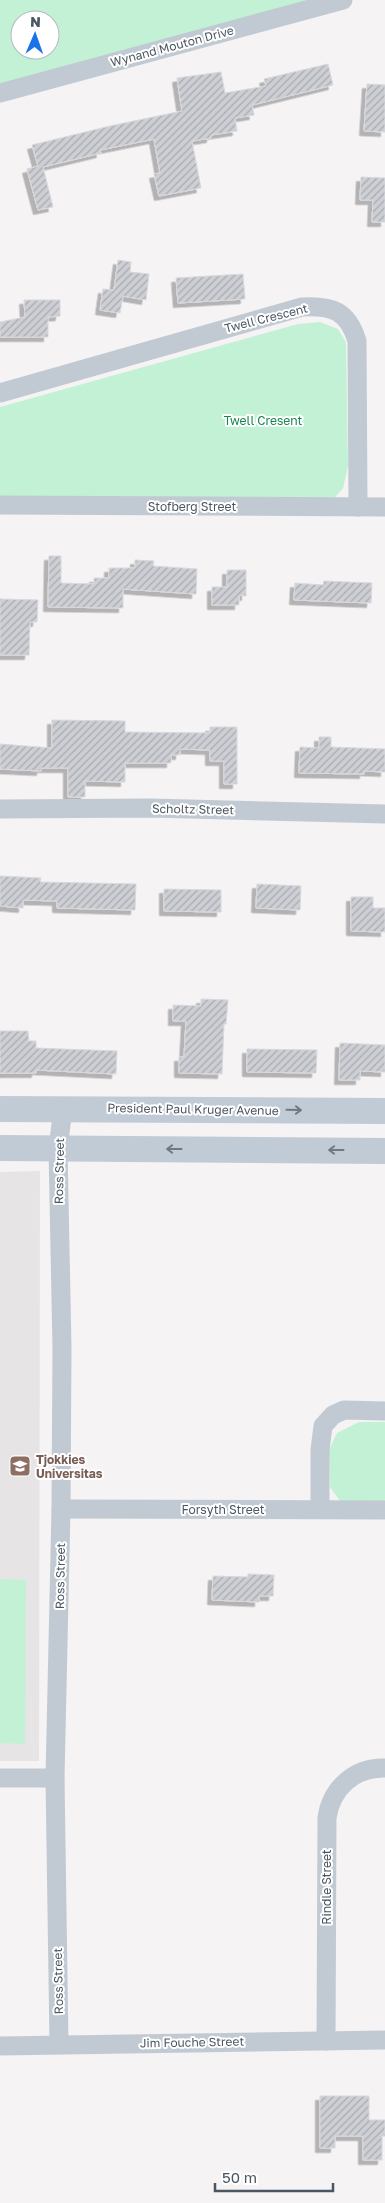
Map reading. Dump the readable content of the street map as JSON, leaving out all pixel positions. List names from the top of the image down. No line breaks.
{"streets":{"street":["Wynand Mouton Drive","Twell Crescent","Stofberg Street","Scholtz Street","President Paul Kruger Avenue","Ross Street","Forsyth Street","Rindle Street","Jim Fouche Street"]},"crossings":[["Twell Crescent","Stofberg Street"],["President Paul Kruger Avenue","Ross Street"],["Ross Street","Forsyth Street"],["Ross Street","Jim Fouche Street"],["Rindle Street","Jim Fouche Street"]],"parks":["Twell Cresent"],"places":{"school or university":["Tjokkies Universitas"]},"scale_bar":"50 m","north":"top"}
